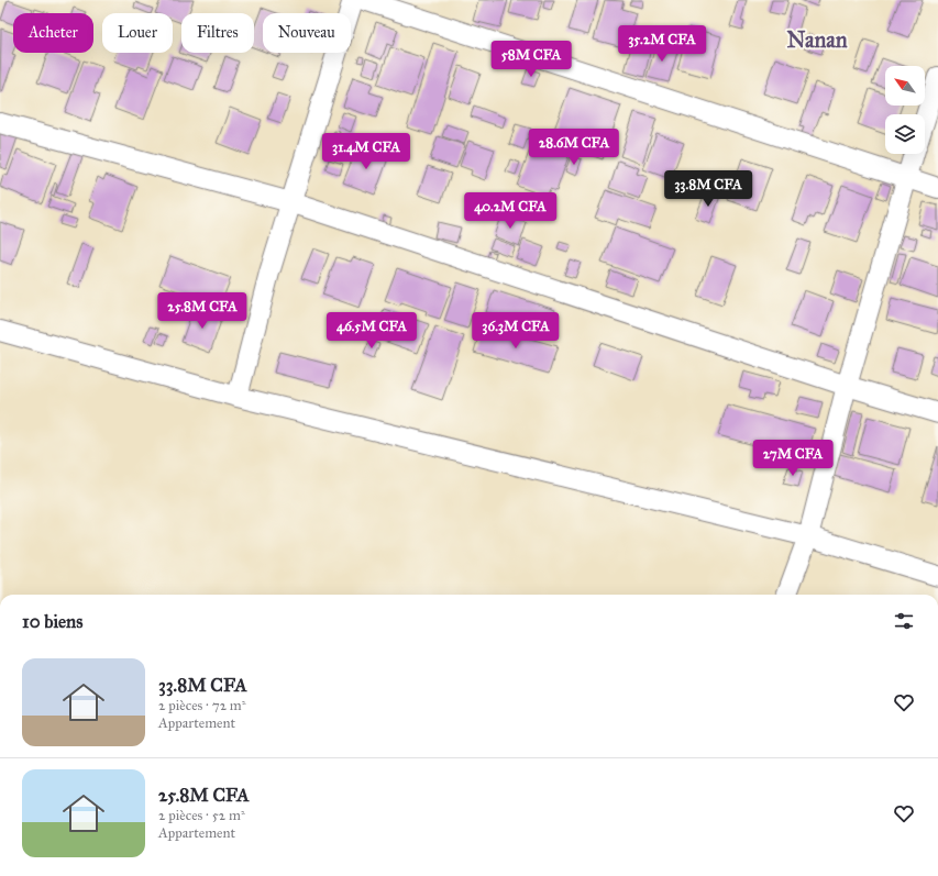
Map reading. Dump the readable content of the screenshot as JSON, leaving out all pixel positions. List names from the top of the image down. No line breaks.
{"districts":["Nanan"],"north":"top left","page":{"chip":["Acheter","Louer","Filtres","Nouveau"],"price":["35.2M CFA","58M CFA","28.6M CFA","31.4M CFA","33.8M CFA","40.2M CFA","25.8M CFA","46.5M CFA","36.3M CFA","27M CFA"],"heading":"10 biens","list":[{"name":"33.8M CFA","note":"2 pièces · 72 m² · Appartement"},{"name":"25.8M CFA","note":"2 pièces · 52 m² · Appartement"}]}}
